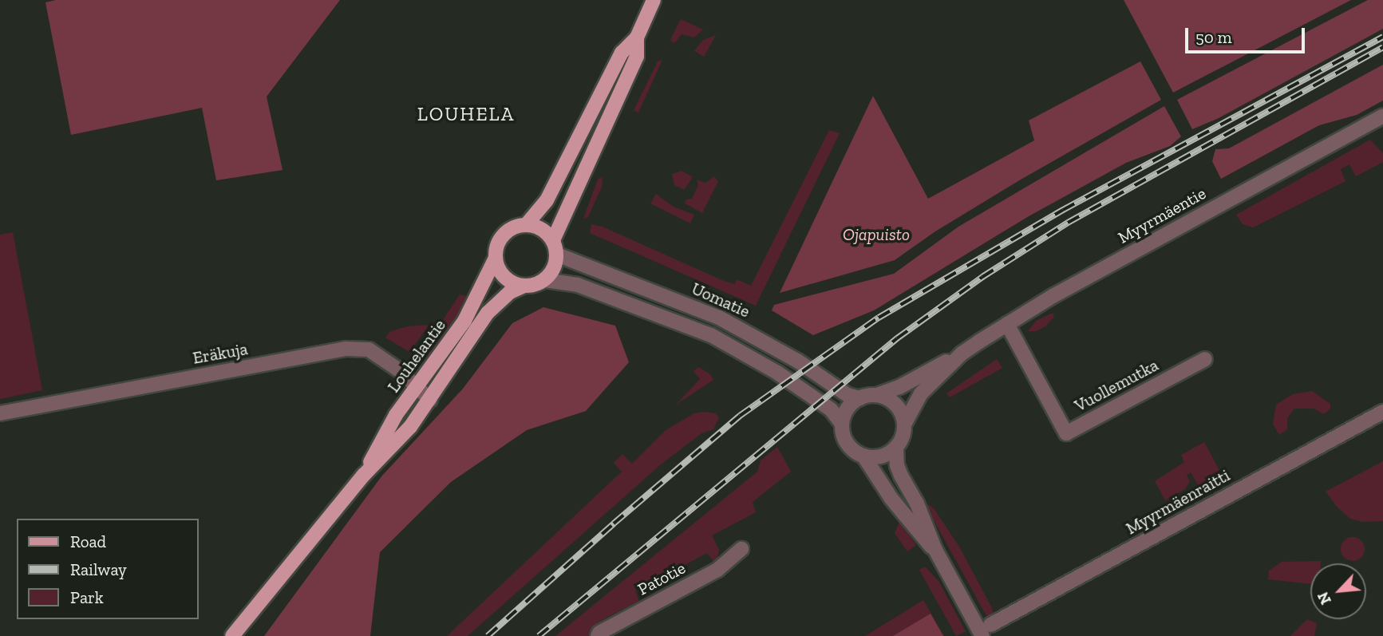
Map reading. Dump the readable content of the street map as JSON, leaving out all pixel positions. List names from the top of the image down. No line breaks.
{"streets":{"main road":["Louhelantie"],"street":["Myyrmäentie","Uomatie","Eräkuja","Vuollemutka","Myyrmäenraitti","Patotie"]},"crossings":[["Myyrmäentie","Uomatie"],["Myyrmäentie","Vuollemutka"],["Uomatie","Louhelantie"],["Eräkuja","Louhelantie"]],"districts":["LOUHELA"],"parks":["Ojapuisto"],"legend":["Road","Railway","Park"],"scale_bar":"50 m","north":"bottom left"}
